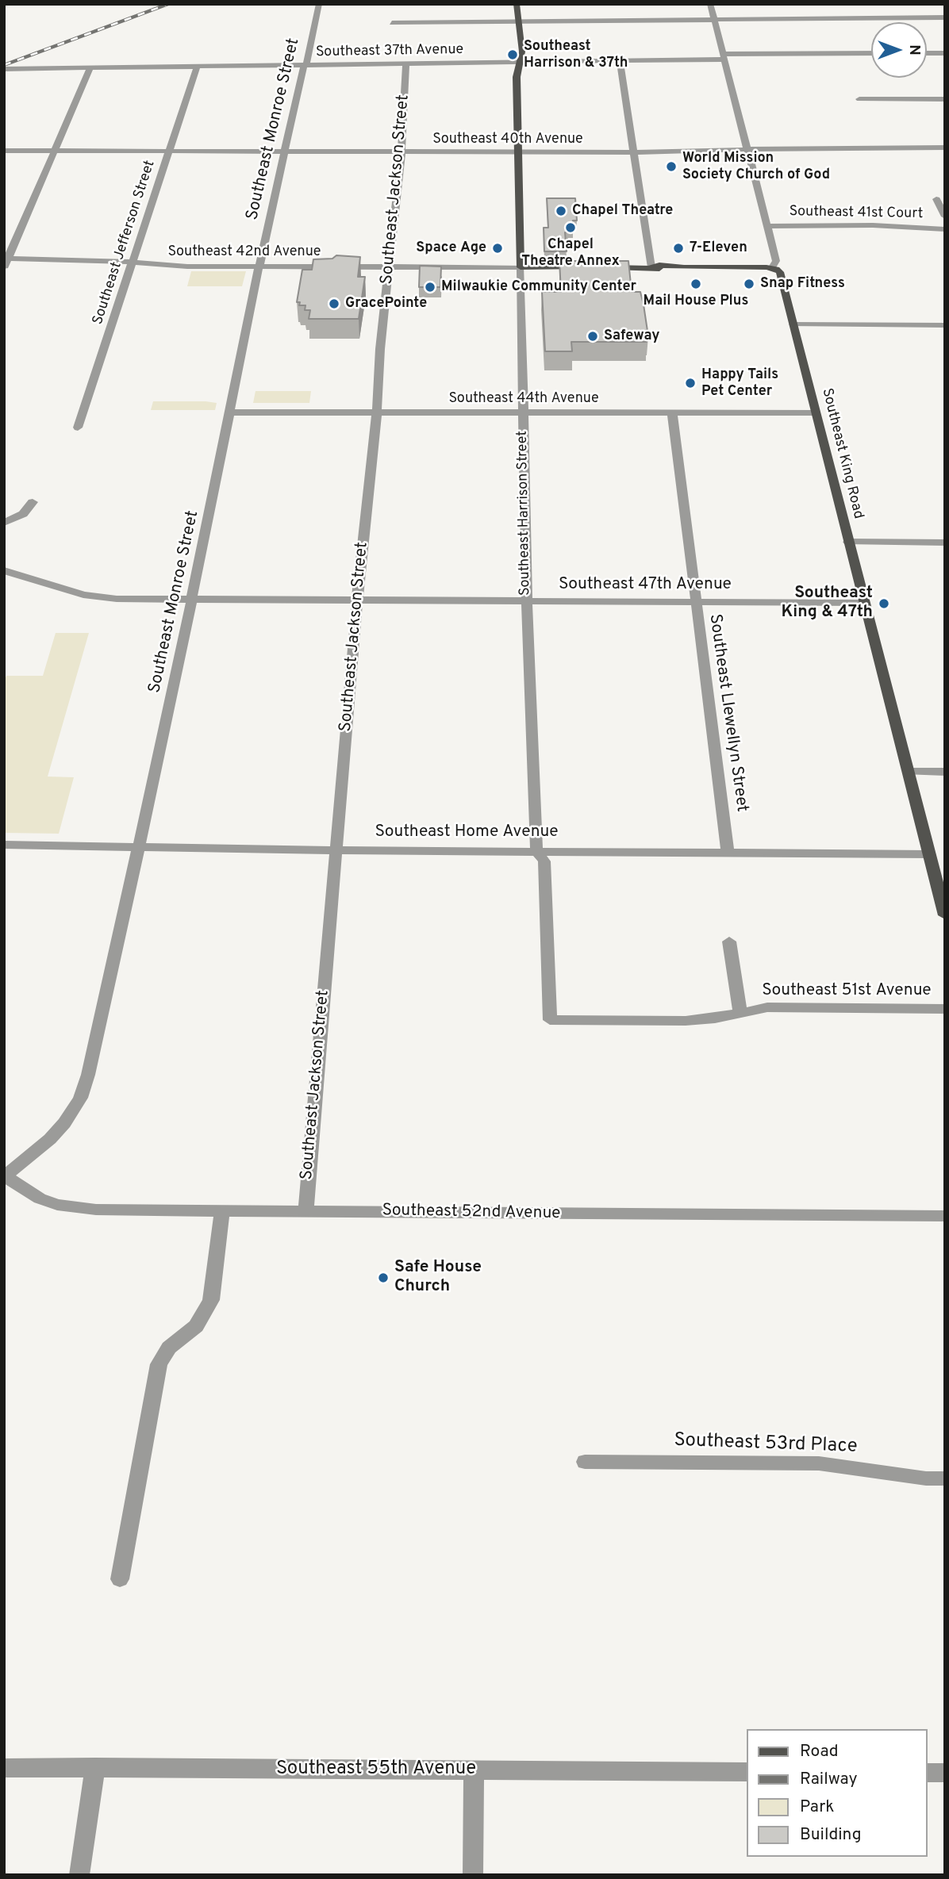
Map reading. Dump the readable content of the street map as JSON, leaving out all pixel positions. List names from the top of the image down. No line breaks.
{"streets":{"main road":["Southeast 42nd Avenue","Southeast King Road","Southeast Harrison Street"],"street":["Southeast 37th Avenue","Southeast Monroe Street","Southeast 40th Avenue","Southeast Jackson Street","Southeast 41st Court","Southeast Jefferson Street","Southeast 44th Avenue","Southeast 47th Avenue","Southeast Llewellyn Street","Southeast Home Avenue","Southeast 51st Avenue","Southeast 52nd Avenue","Southeast 53rd Place","Southeast 55th Avenue"]},"crossings":[["Southeast 37th Avenue","Southeast Monroe Street"],["Southeast 37th Avenue","Southeast Jackson Street"],["Southeast 37th Avenue","Southeast Jefferson Street"],["Southeast 37th Avenue","Southeast King Road"],["Southeast 37th Avenue","Southeast Harrison Street"],["Southeast Monroe Street","Southeast 40th Avenue"],["Southeast Monroe Street","Southeast 42nd Avenue"],["Southeast Monroe Street","Southeast 44th Avenue"],["Southeast Monroe Street","Southeast 47th Avenue"],["Southeast Monroe Street","Southeast Home Avenue"],["Southeast Monroe Street","Southeast 52nd Avenue"],["Southeast 40th Avenue","Southeast Jackson Street"],["Southeast 40th Avenue","Southeast Jefferson Street"],["Southeast 40th Avenue","Southeast King Road"],["Southeast 40th Avenue","Southeast Harrison Street"],["Southeast Jackson Street","Southeast 42nd Avenue"],["Southeast Jackson Street","Southeast 44th Avenue"],["Southeast Jackson Street","Southeast 47th Avenue"],["Southeast Jackson Street","Southeast Home Avenue"],["Southeast Jackson Street","Southeast 52nd Avenue"],["Southeast 41st Court","Southeast King Road"],["Southeast Jefferson Street","Southeast 42nd Avenue"],["Southeast 42nd Avenue","Southeast Harrison Street"],["Southeast 44th Avenue","Southeast King Road"],["Southeast 44th Avenue","Southeast Harrison Street"],["Southeast 44th Avenue","Southeast Llewellyn Street"],["Southeast King Road","Southeast 47th Avenue"],["Southeast King Road","Southeast Home Avenue"],["Southeast Harrison Street","Southeast 47th Avenue"],["Southeast Harrison Street","Southeast Home Avenue"],["Southeast Harrison Street","Southeast 51st Avenue"],["Southeast 47th Avenue","Southeast Llewellyn Street"],["Southeast Llewellyn Street","Southeast Home Avenue"]],"places":["Southeast Harrison & 37th","World Mission Society Church of God","Chapel Theatre","Chapel Theatre Annex","Space Age","7-Eleven","Mail House Plus","Snap Fitness","Milwaukie Community Center","GracePointe","Safeway","Happy Tails Pet Center","Southeast King & 47th","Safe House Church"],"legend":["Road","Railway","Park","Building"],"north":"right"}
